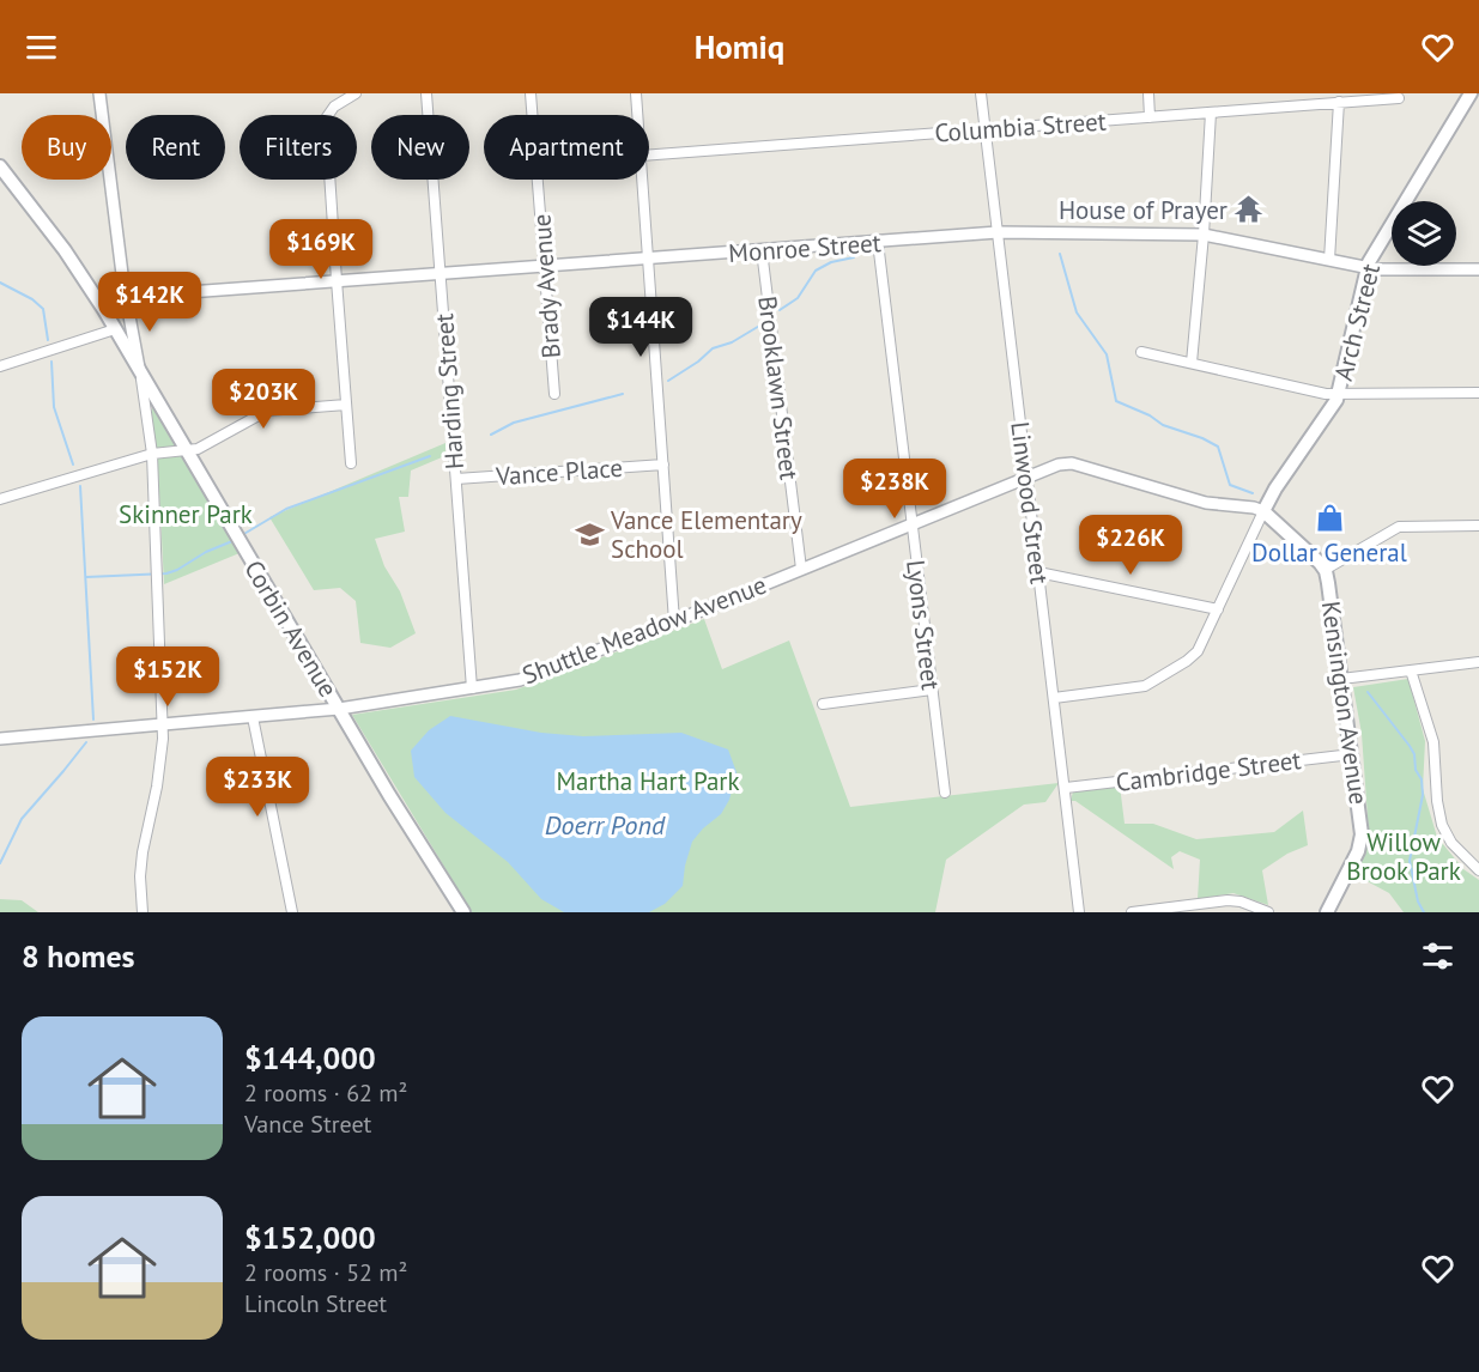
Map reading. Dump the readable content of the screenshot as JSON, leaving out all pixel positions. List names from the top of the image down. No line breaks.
{"streets":{"main road":["Arch Street","Corbin Avenue","Kensington Avenue"],"street":["Columbia Street","Monroe Street","Brady Avenue","Brooklawn Street","Harding Street","Vance Place","Linwood Street","Lyons Street","Shuttle Meadow Avenue","Cambridge Street"]},"crossings":[["Columbia Street","Linwood Street"],["Monroe Street","Brady Avenue"],["Monroe Street","Arch Street"],["Monroe Street","Brooklawn Street"],["Monroe Street","Harding Street"],["Monroe Street","Linwood Street"],["Monroe Street","Lyons Street"],["Monroe Street","Corbin Avenue"],["Arch Street","Shuttle Meadow Avenue"],["Arch Street","Kensington Avenue"],["Brooklawn Street","Shuttle Meadow Avenue"],["Harding Street","Vance Place"],["Harding Street","Shuttle Meadow Avenue"],["Linwood Street","Shuttle Meadow Avenue"],["Linwood Street","Cambridge Street"],["Lyons Street","Shuttle Meadow Avenue"],["Corbin Avenue","Shuttle Meadow Avenue"],["Shuttle Meadow Avenue","Kensington Avenue"],["Kensington Avenue","Cambridge Street"]],"water":["Doerr Pond"],"parks":["Skinner Park","Martha Hart Park","Willow Brook Park"],"places":{"temple":["House of Prayer"],"shop":["Dollar General"],"school or university":["Vance Elementary School"]},"page":{"header":"Homiq","chip":["Buy","Rent","Filters","New","Apartment"],"price":["$169K","$142K","$144K","$203K","$238K","$226K","$152K","$233K"],"heading":"8 homes","list":[{"name":"$144,000","note":"2 rooms · 62 m² · Vance Street"},{"name":"$152,000","note":"2 rooms · 52 m² · Lincoln Street"}]}}
